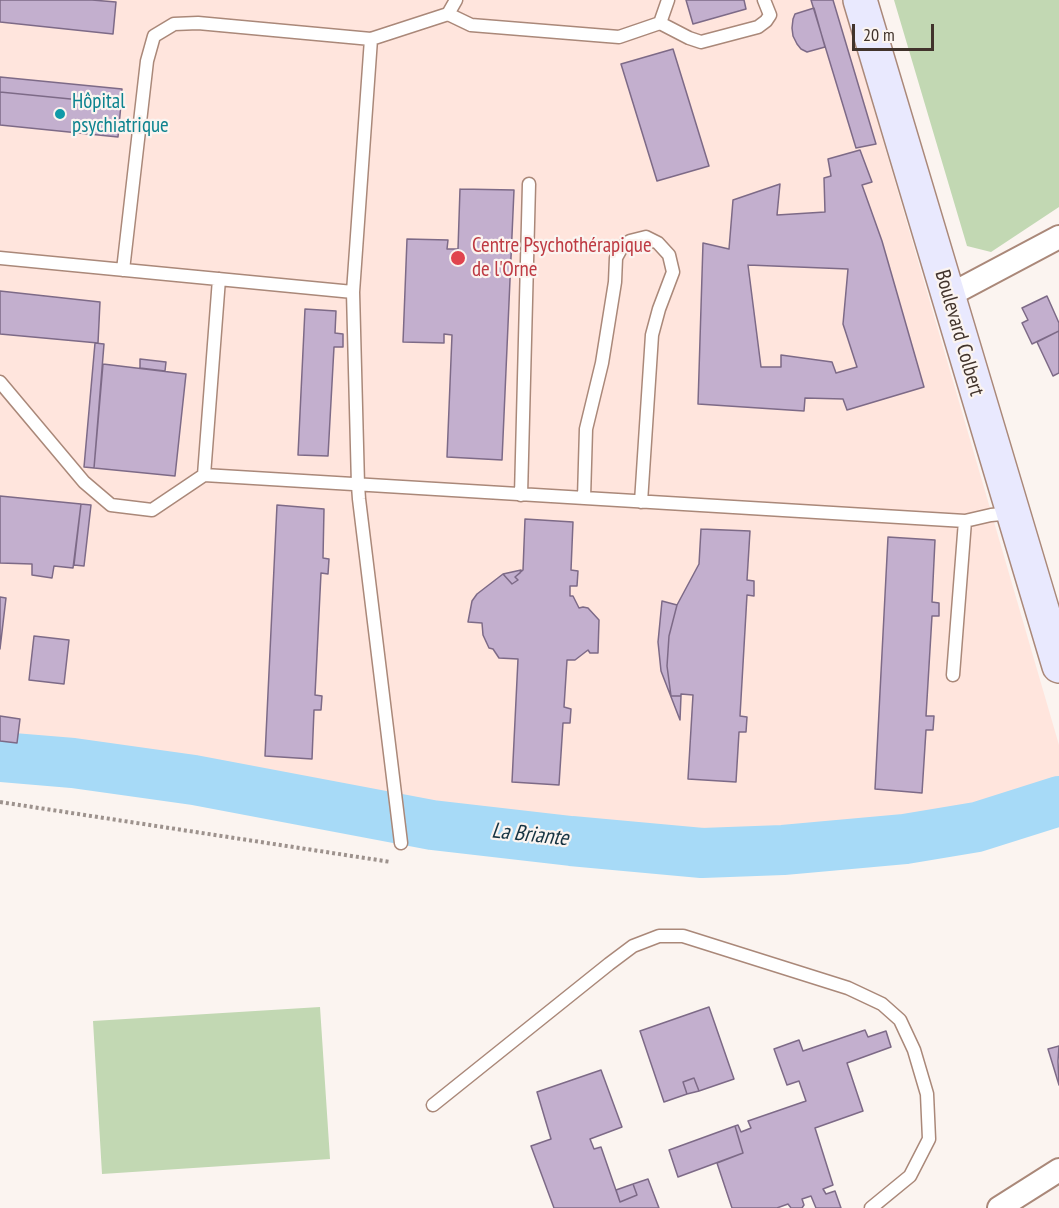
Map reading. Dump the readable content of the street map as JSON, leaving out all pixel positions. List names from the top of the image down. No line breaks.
{"streets":{"main road":["Boulevard Colbert"]},"water":["La Briante"],"places":["Hôpital psychiatrique","Centre Psychothérapique de l'Orne"],"scale_bar":"20 m"}
